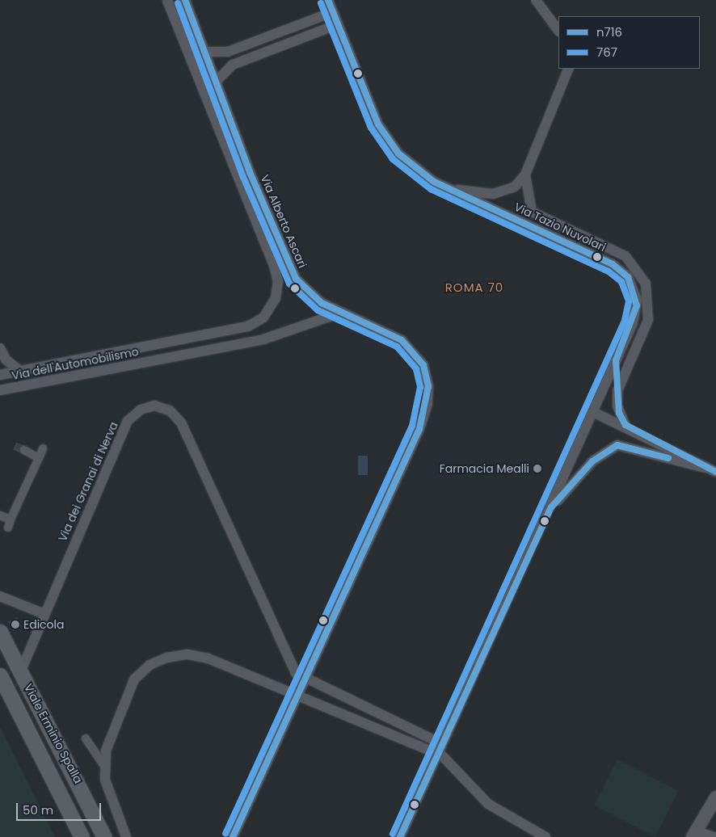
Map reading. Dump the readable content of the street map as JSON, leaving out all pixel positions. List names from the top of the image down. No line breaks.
{"streets":{"main road":["Viale Erminio Spalla"],"street":["Via Alberto Ascari","Via Tazio Nuvolari","Via dell'Automobilismo","Via dei Granai di Nerva"]},"crossings":[["Via Alberto Ascari","Via dell'Automobilismo"],["Via Alberto Ascari","Via dei Granai di Nerva"],["Via dei Granai di Nerva","Viale Erminio Spalla"]],"districts":["ROMA 70"],"places":["Farmacia Mealli","Edicola"],"lines":["transit line n716","transit line 767"],"legend":["n716","767"],"scale_bar":"50 m"}
